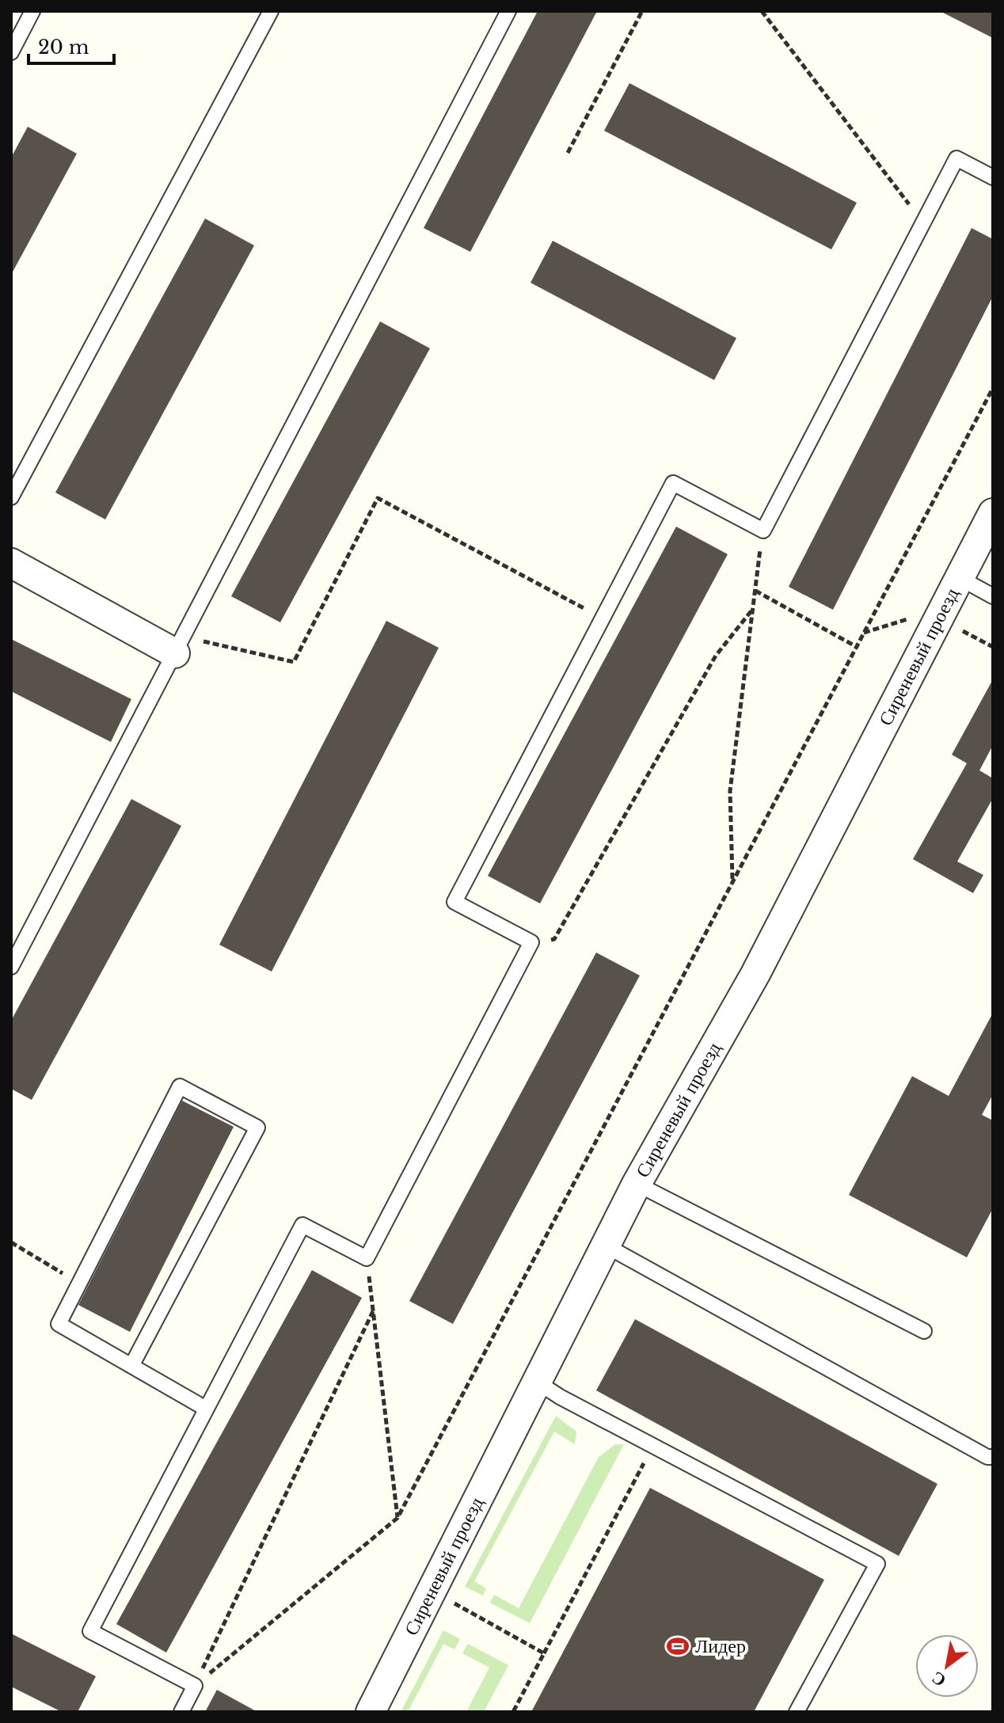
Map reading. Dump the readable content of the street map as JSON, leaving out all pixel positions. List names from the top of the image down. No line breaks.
{"streets":{"street":["Сиреневый проезд"]},"places":{"sports":["Лидер"]},"scale_bar":"20 m","north":"bottom left"}
